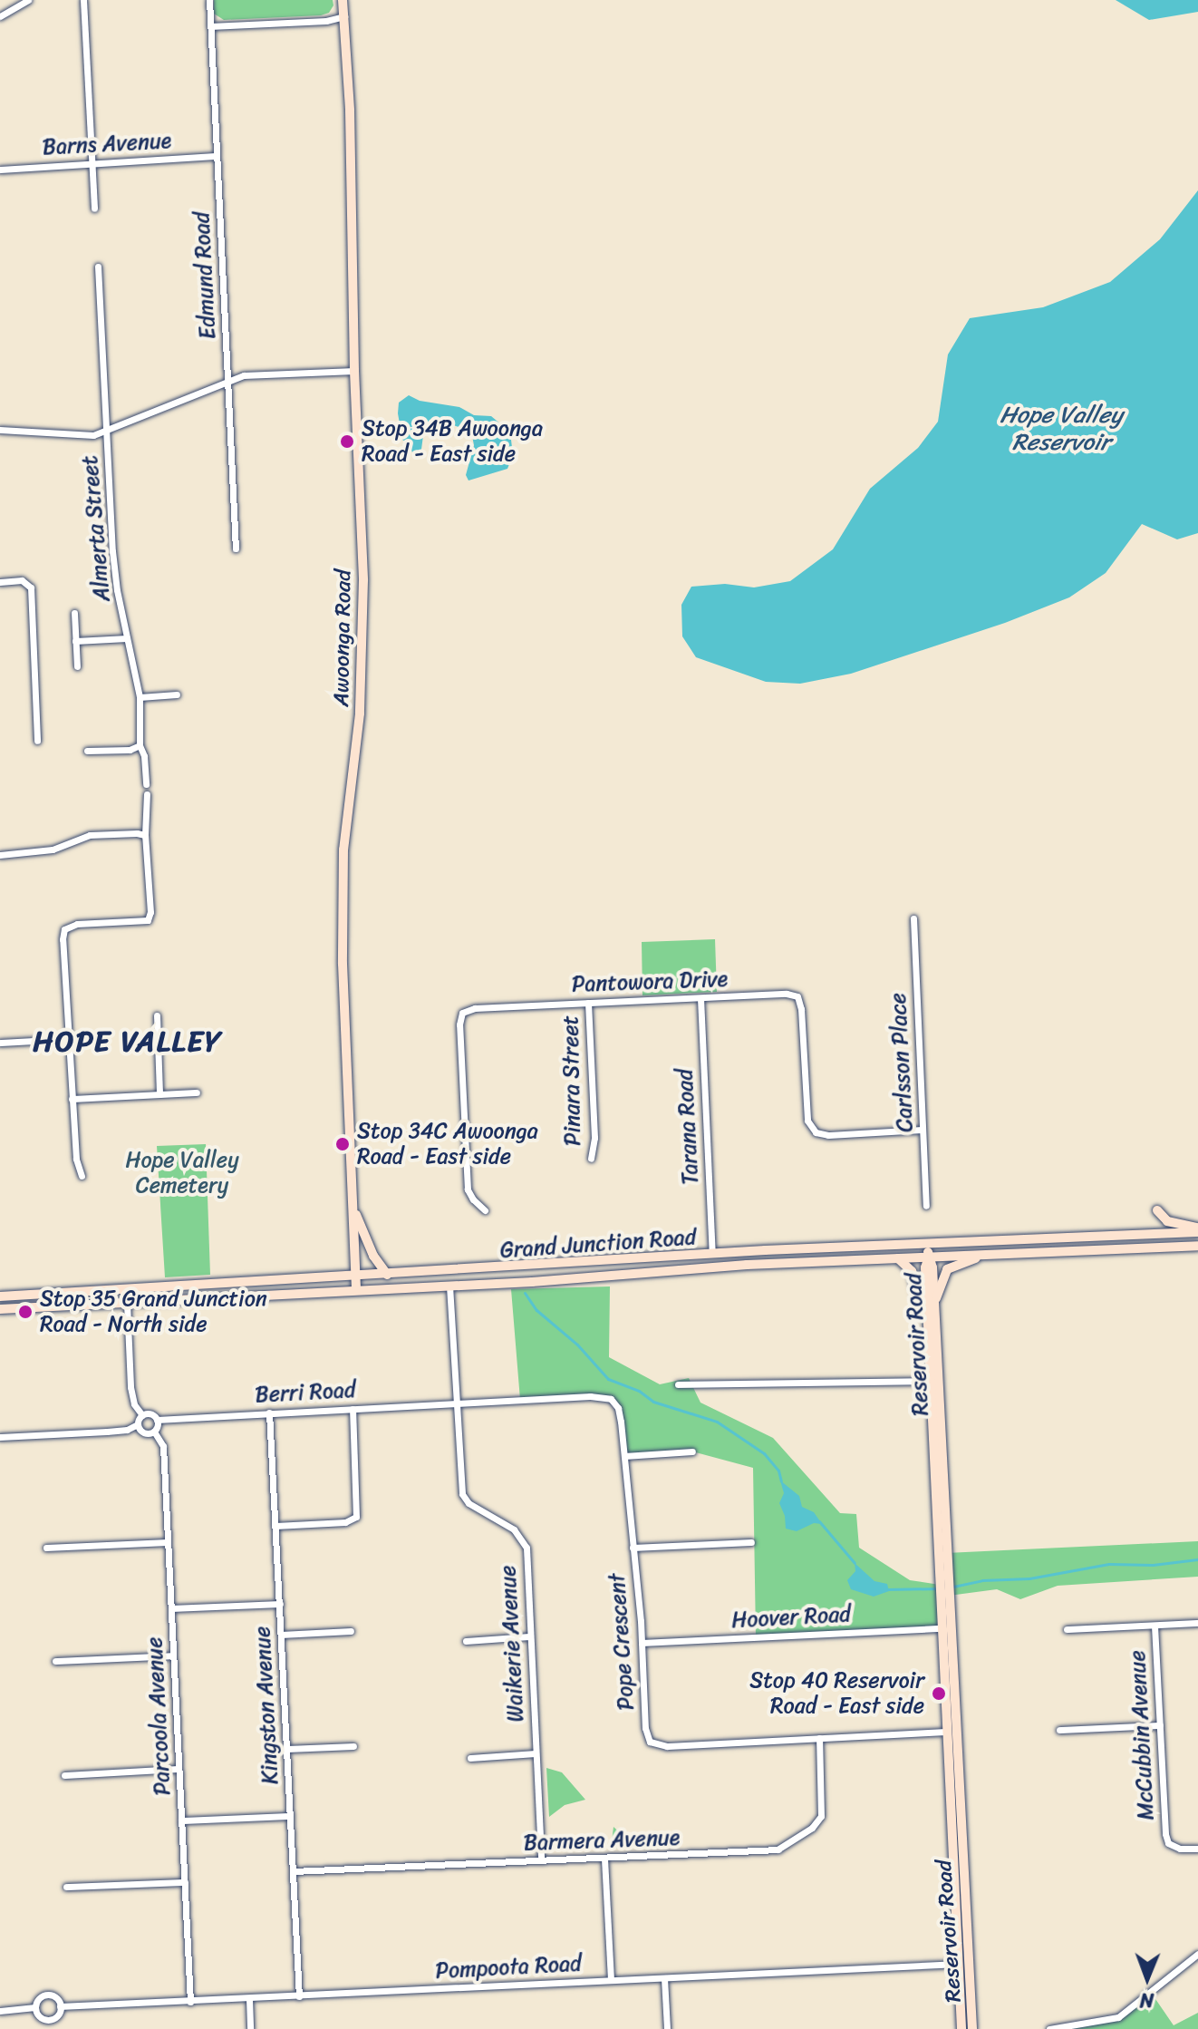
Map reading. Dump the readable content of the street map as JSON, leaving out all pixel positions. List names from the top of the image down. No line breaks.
{"streets":{"main road":["Awoonga Road","Grand Junction Road","Reservoir Road"],"street":["Barns Avenue","Edmund Road","Almerta Street","Pantowora Drive","Carlsson Place","Pinara Street","Tarana Road","Berri Road","Hoover Road","Pope Crescent","Waikerie Avenue","Kingston Avenue","Parcoola Avenue","McCubbin Avenue","Barmera Avenue","Pompoota Road"]},"crossings":[["Barns Avenue","Edmund Road"],["Awoonga Road","Grand Junction Road"],["Pantowora Drive","Carlsson Place"],["Pantowora Drive","Pinara Street"],["Pantowora Drive","Tarana Road"],["Tarana Road","Grand Junction Road"],["Grand Junction Road","Reservoir Road"],["Grand Junction Road","Waikerie Avenue"],["Reservoir Road","Hoover Road"],["Reservoir Road","Pope Crescent"],["Reservoir Road","Pompoota Road"],["Berri Road","Pope Crescent"],["Berri Road","Waikerie Avenue"],["Berri Road","Kingston Avenue"],["Berri Road","Parcoola Avenue"],["Hoover Road","Pope Crescent"],["Pope Crescent","Waikerie Avenue"],["Pope Crescent","Barmera Avenue"],["Waikerie Avenue","Barmera Avenue"],["Kingston Avenue","Barmera Avenue"],["Kingston Avenue","Pompoota Road"],["Parcoola Avenue","Pompoota Road"]],"districts":["HOPE VALLEY"],"water":["Hope Valley Reservoir"],"parks":["Hope Valley Cemetery"],"places":["Stop 34B Awoonga Road - East side","Stop 34C Awoonga Road - East side","Stop 35 Grand Junction Road - North side","Stop 40 Reservoir Road - East side"],"north":"bottom"}
